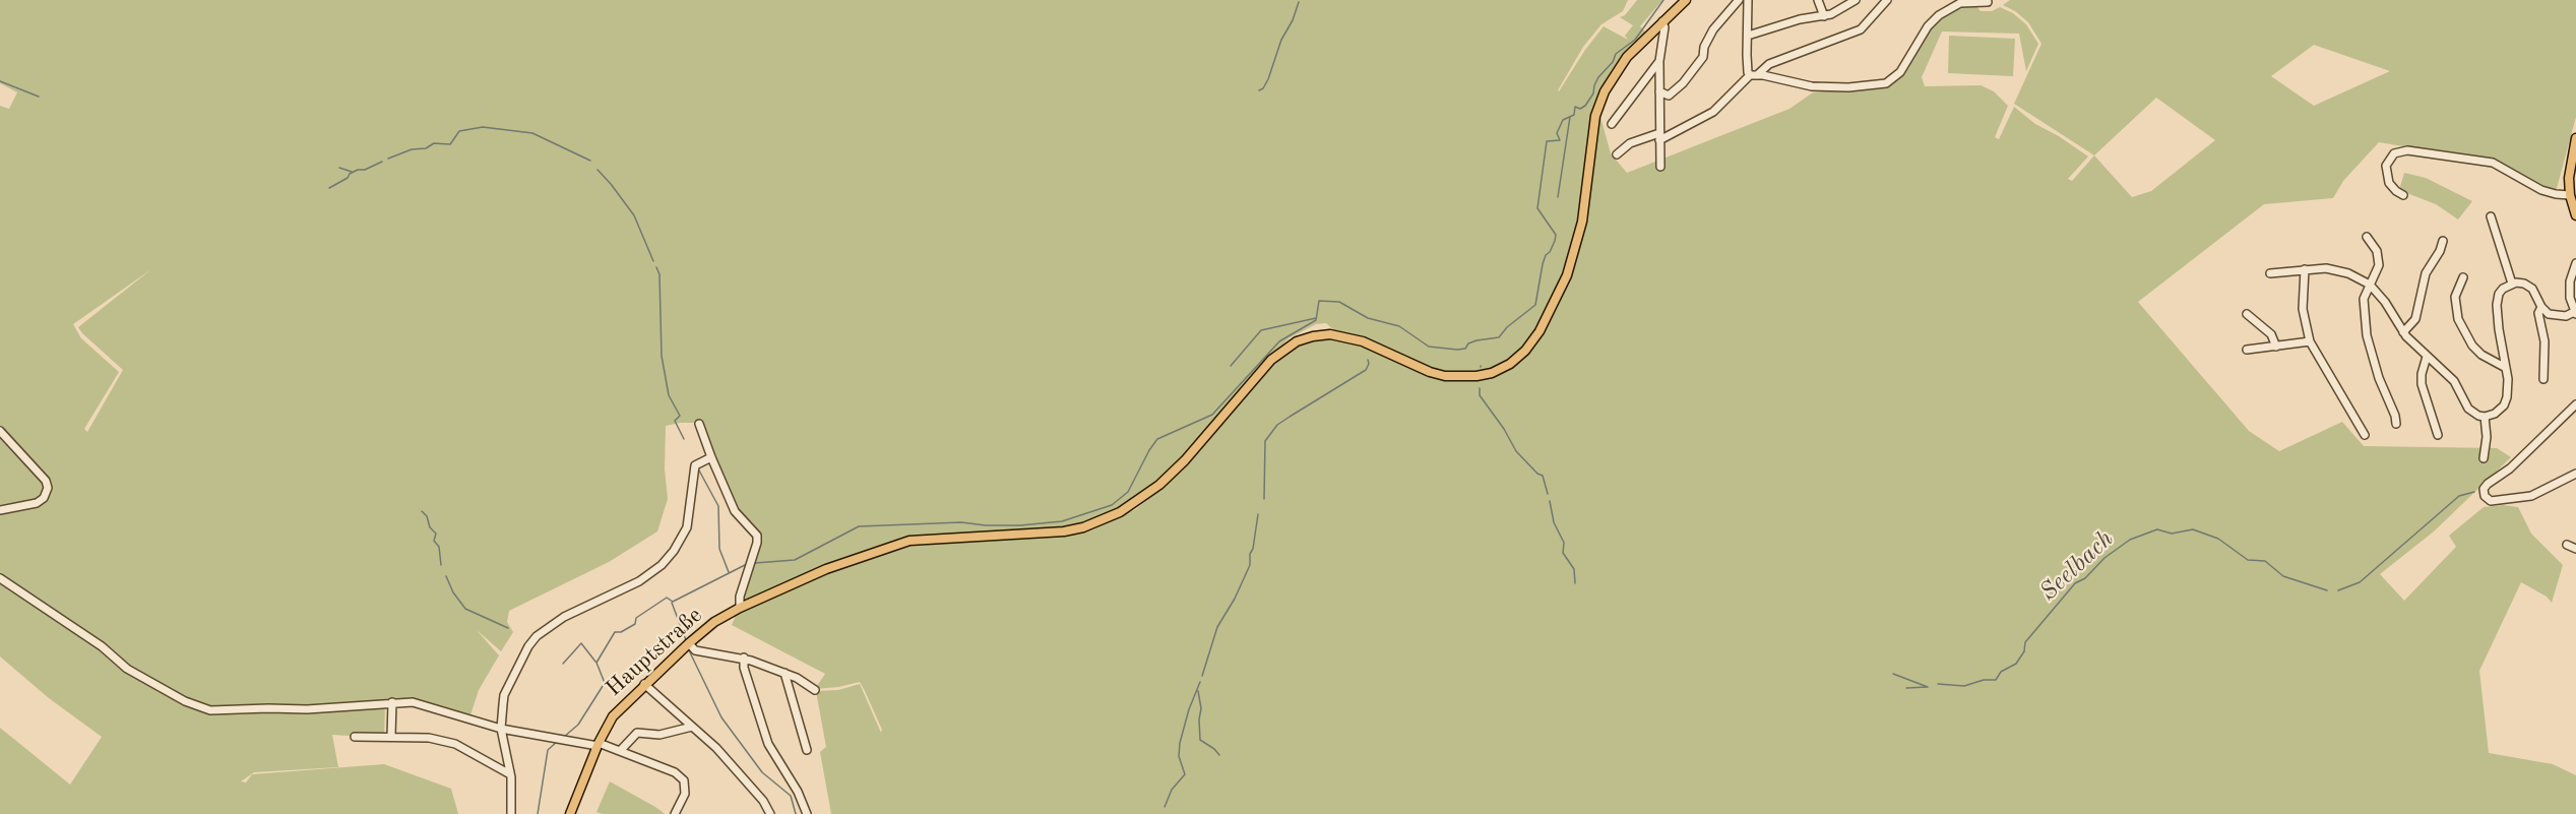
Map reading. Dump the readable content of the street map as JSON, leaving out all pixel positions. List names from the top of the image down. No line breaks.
{"streets":{"main road":["Hauptstraße"]},"water":["Seelbach"]}
